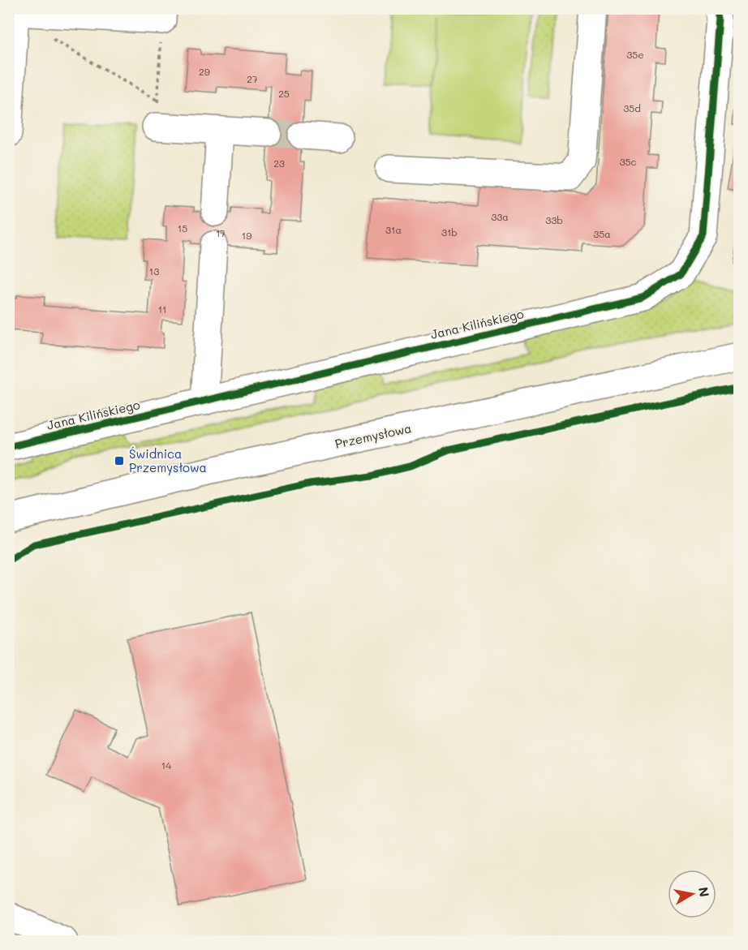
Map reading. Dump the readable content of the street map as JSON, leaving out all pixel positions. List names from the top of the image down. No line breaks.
{"streets":{"street":["Jana Kilińskiego","Przemysłowa"]},"places":{"transit":["Świdnica Przemysłowa"]},"house_numbers":["35e","29","27","25","35d","35c","23","33a","33b","15","31a","31b","17","35a","19","13","11","14"],"north":"right"}
